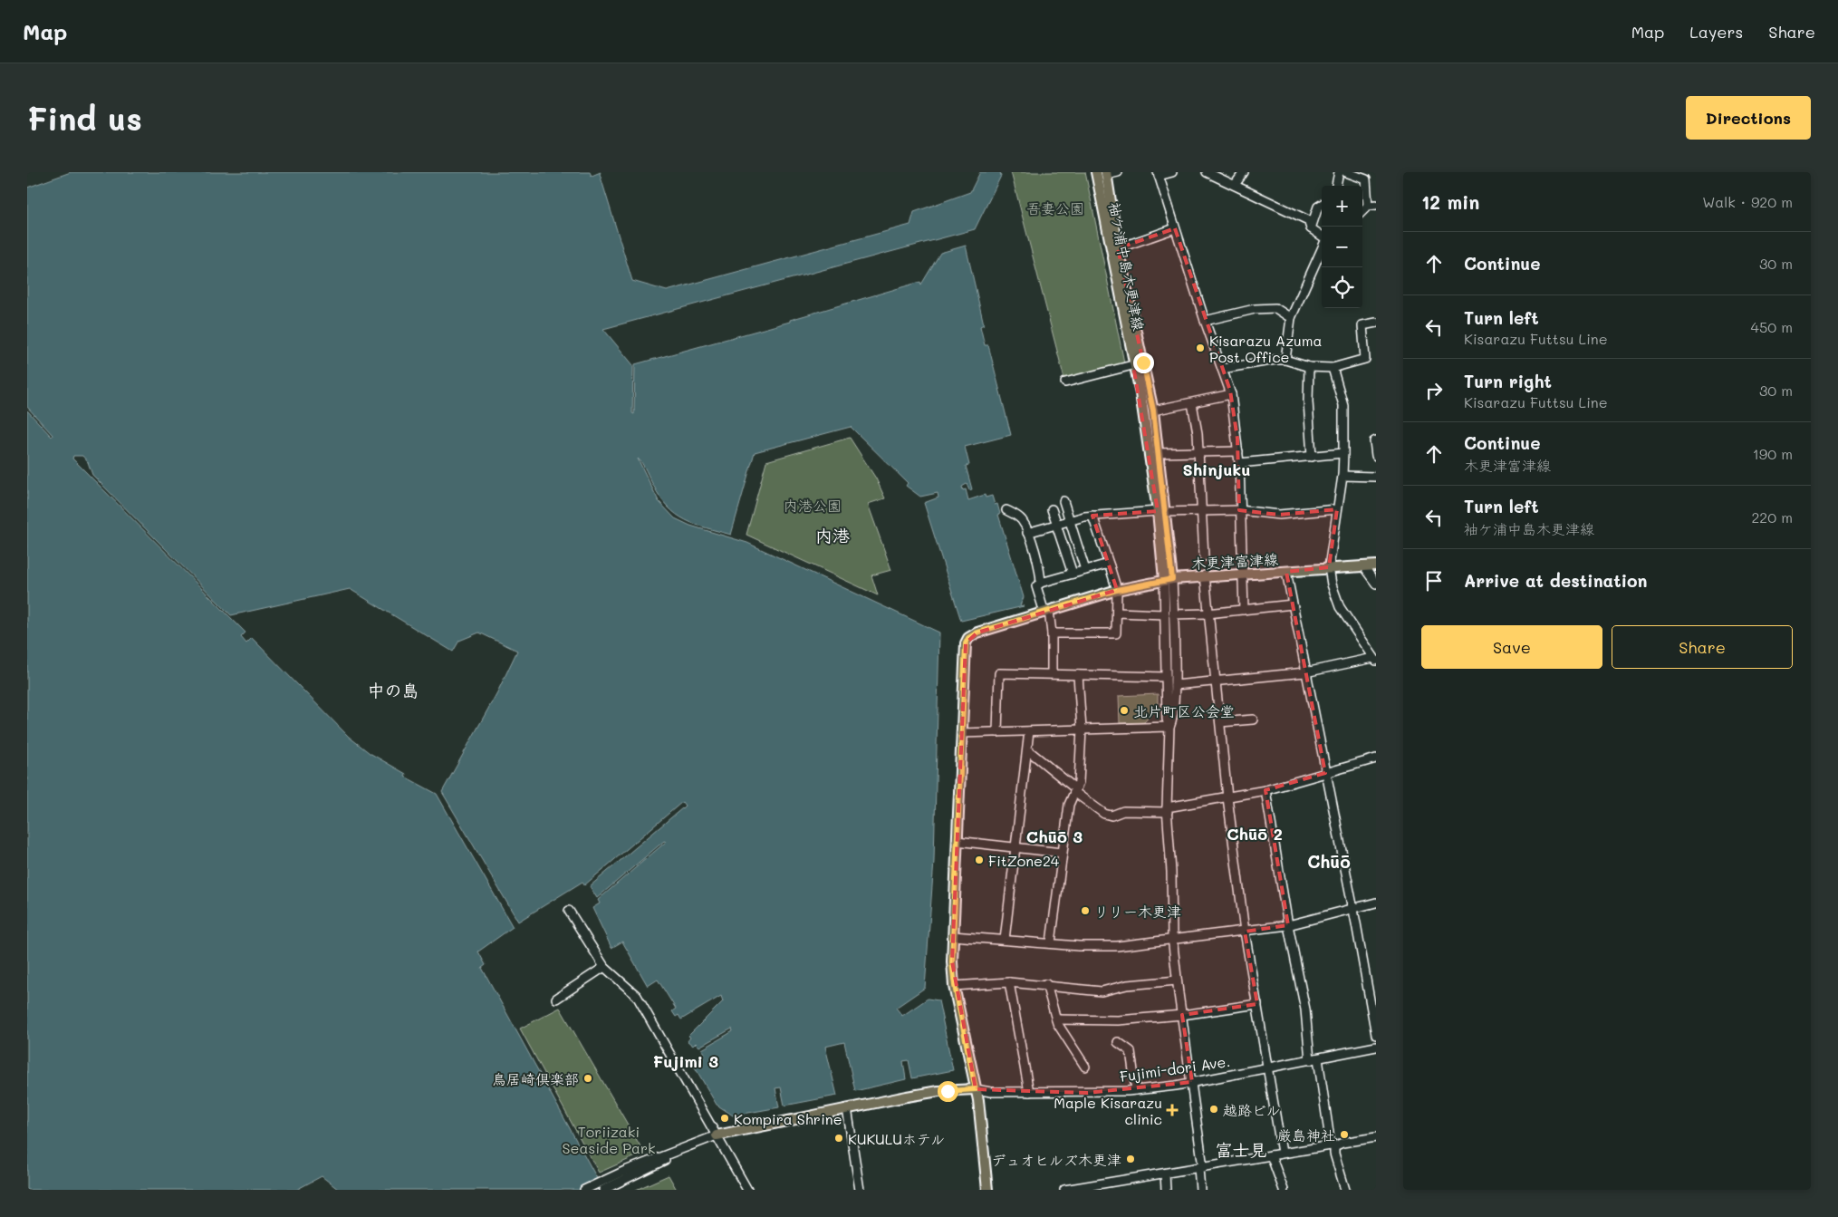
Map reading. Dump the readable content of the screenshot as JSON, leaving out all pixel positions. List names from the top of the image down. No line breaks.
{"streets":{"main road":["袖ケ浦中島木更津線","木更津富津線"],"street":["Fujimi-dori Ave."]},"crossings":[["袖ケ浦中島木更津線","木更津富津線"]],"districts":["Shinjuku","内港","中の島","Chūō 2","Chūō 3","Chūō","Fujimi 3","富士見"],"parks":["吾妻公園","内港公園","Toriizaki Seaside Park"],"places":{"other":["Kisarazu Azuma Post Office","北片町区公会堂","FitZone24","リリー木更津","鳥居崎倶楽部","越路ビル","Kompira Shrine","厳島神社","KUKULUホテル","デュオヒルズ木更津"],"health":["Maple Kisarazu clinic"]},"page":{"header":"Map","nav":["Map","Layers","Share"],"buttons":["Directions",["Save","Share"]],"title":"Find us","heading":["12 min","Walk · 920 m"],"map_buttons":["+","−"],"list":[["Continue","30 m"],["Turn left","Kisarazu Futtsu Line","450 m"],["Turn right","Kisarazu Futtsu Line","30 m"],["Continue","木更津富津線","190 m"],["Turn left","袖ケ浦中島木更津線","220 m"],"Arrive at destination"]}}
